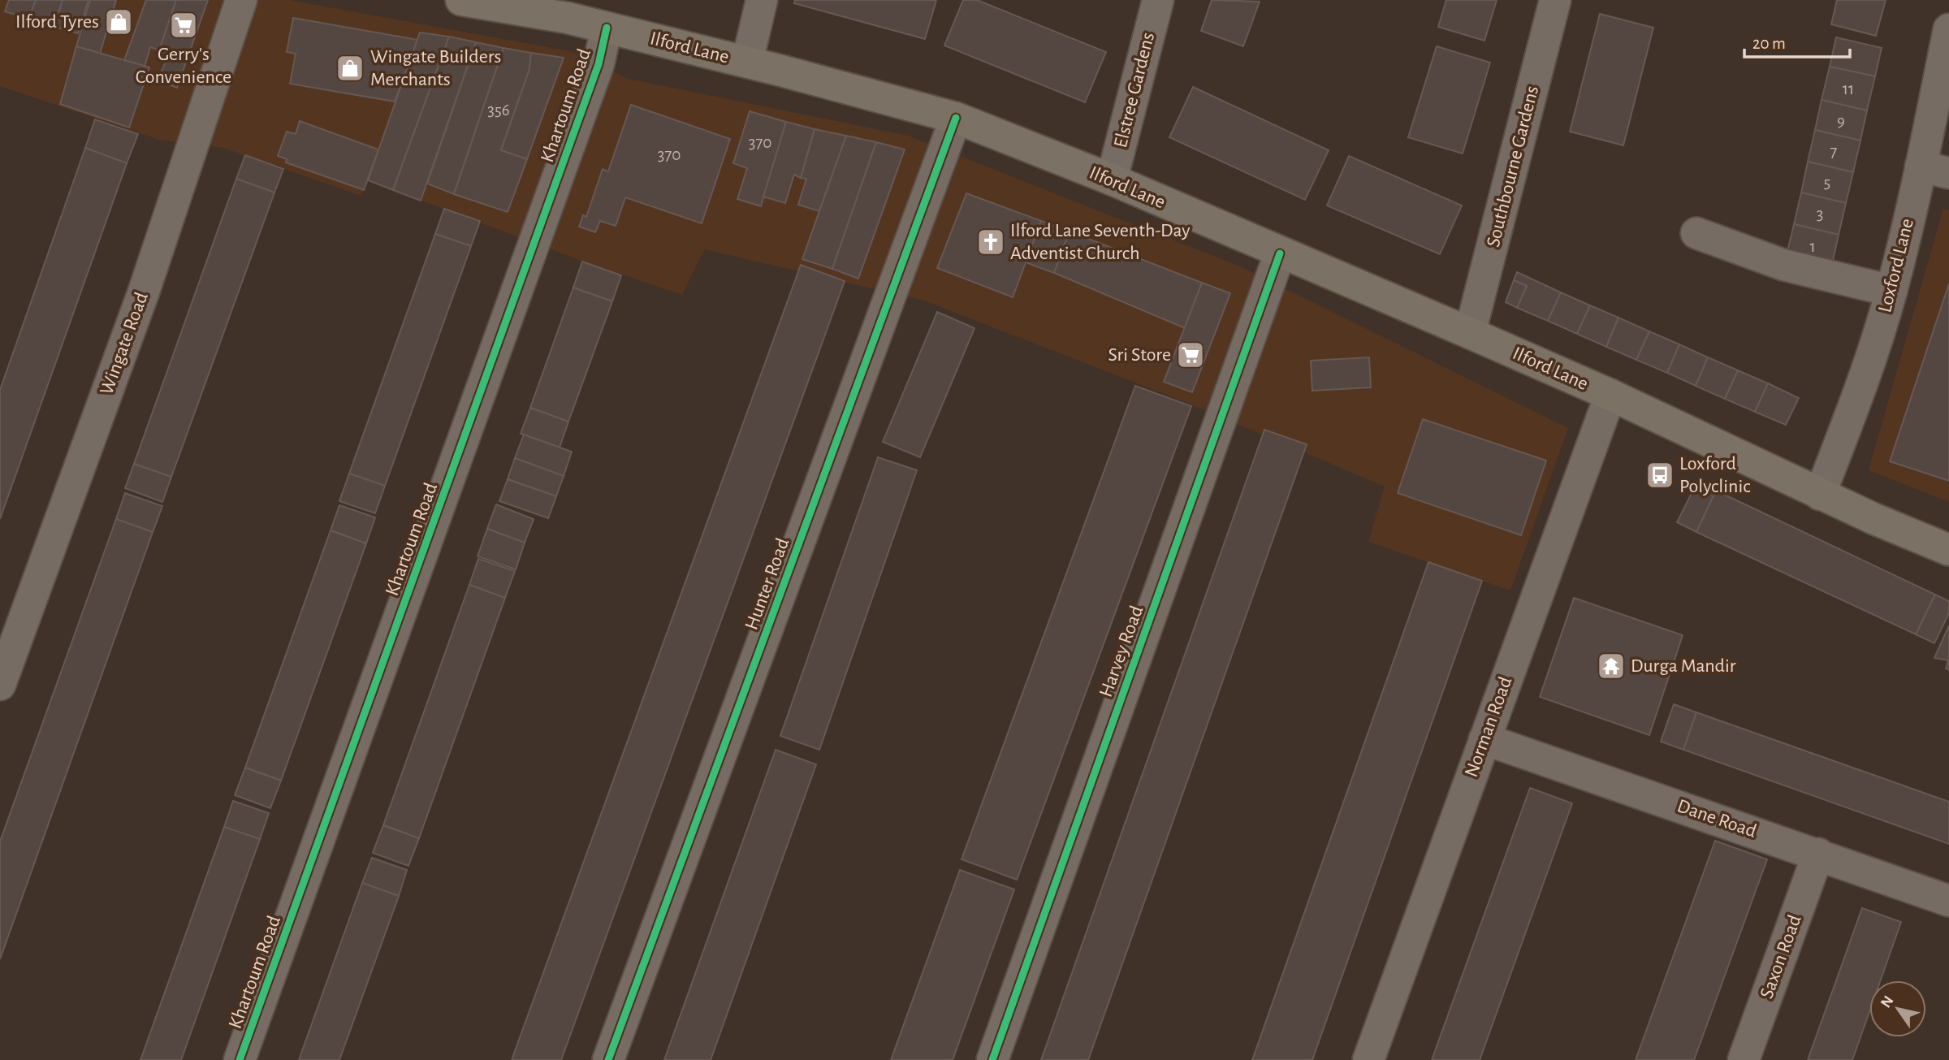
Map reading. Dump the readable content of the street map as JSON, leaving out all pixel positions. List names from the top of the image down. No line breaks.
{"streets":{"main road":["Ilford Lane"],"street":["Elstree Gardens","Khartoum Road","Southbourne Gardens","Loxford Lane","Wingate Road","Hunter Road","Harvey Road","Norman Road","Dane Road","Saxon Road"]},"crossings":[["Ilford Lane","Elstree Gardens"],["Ilford Lane","Khartoum Road"],["Ilford Lane","Southbourne Gardens"],["Ilford Lane","Loxford Lane"],["Ilford Lane","Hunter Road"],["Ilford Lane","Harvey Road"],["Ilford Lane","Norman Road"],["Norman Road","Dane Road"],["Dane Road","Saxon Road"]],"places":{"shop":["Ilford Tyres","Wingate Builders Merchants"],"supermarket":["Gerry's Convenience","Sri Store"],"church":["Ilford Lane Seventh-Day Adventist Church"],"bus stop":["Loxford Polyclinic"],"temple":["Durga Mandir"]},"house_numbers":["11","356","9","370","7","370","5","3","1"],"scale_bar":"20 m","north":"top left"}
